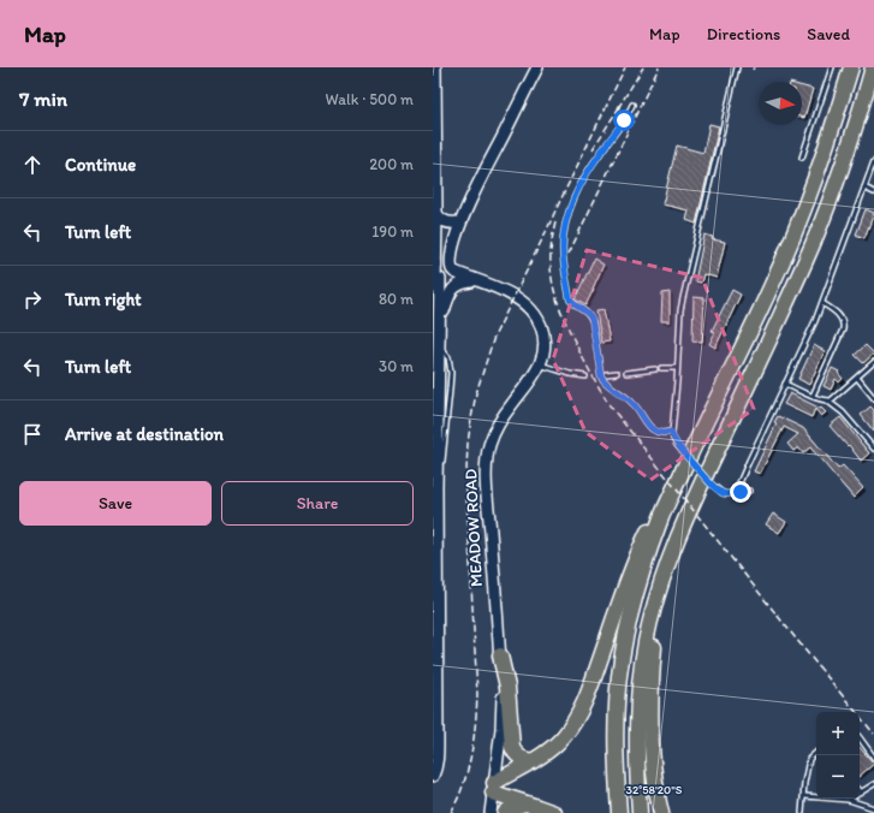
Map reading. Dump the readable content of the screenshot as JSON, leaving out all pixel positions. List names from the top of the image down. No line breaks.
{"streets":{"main road":["MEADOW ROAD"]},"north":"right","page":{"header":"Map","nav":["Map","Directions","Saved"],"heading":["7 min","Walk · 500 m"],"list":[["Continue","200 m"],["Turn left","190 m"],["Turn right","80 m"],["Turn left","30 m"],"Arrive at destination"],"buttons":["Save","Share"],"map_buttons":["+","−"]},"coordinates":["32°58'20\"S"]}
